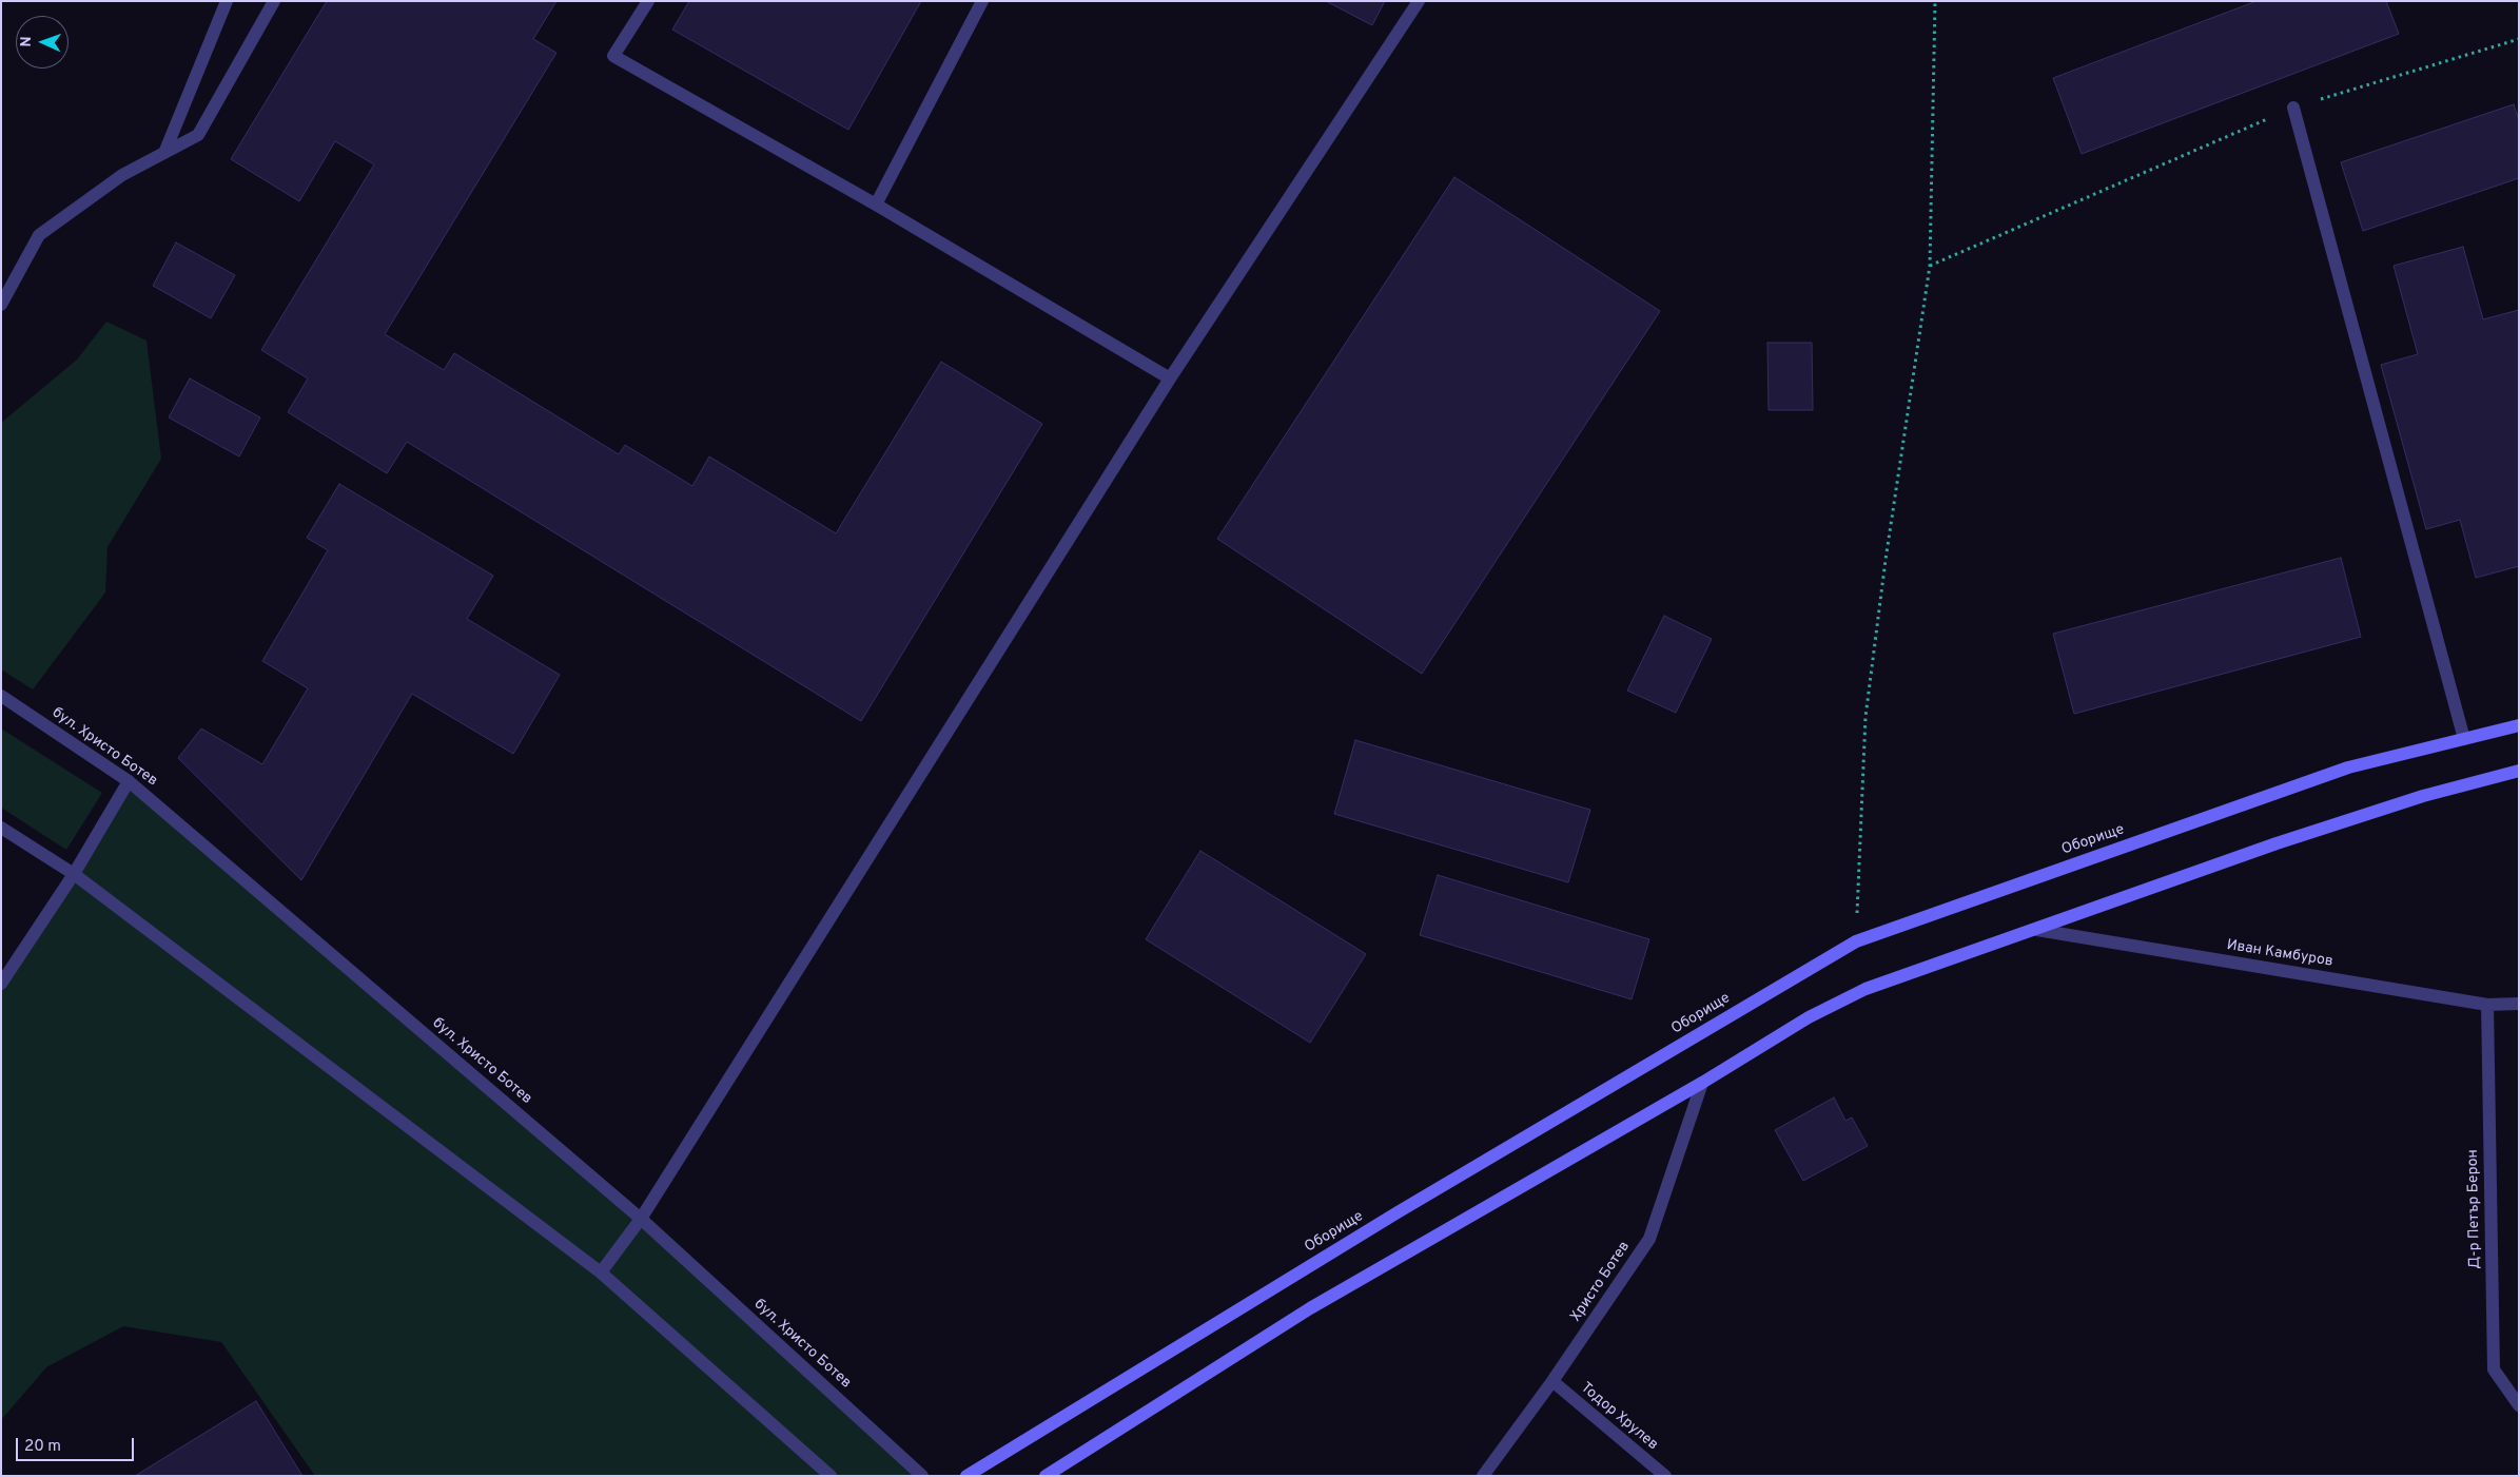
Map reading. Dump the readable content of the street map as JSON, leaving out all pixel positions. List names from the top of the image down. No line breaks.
{"streets":{"main road":["Оборище"],"street":["бул. Христо Ботев","Иван Камбуров","Д-р Петър Берон","Христо Ботев","Тодор Хрулев"]},"crossings":[["Иван Камбуров","Д-р Петър Берон"],["Христо Ботев","Тодор Хрулев"]],"scale_bar":"20 m","north":"left"}
